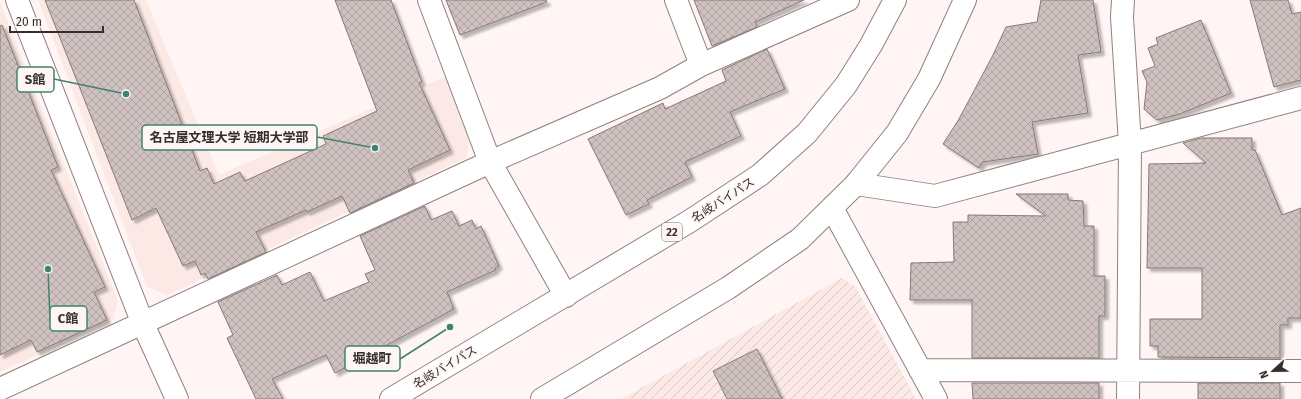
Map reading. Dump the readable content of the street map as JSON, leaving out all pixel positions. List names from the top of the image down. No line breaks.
{"streets":{"main road":["名岐バイパス","22"]},"places":["S館","名古屋文理大学 短期大学部","C館","堀越町"],"scale_bar":"20 m","north":"left"}
